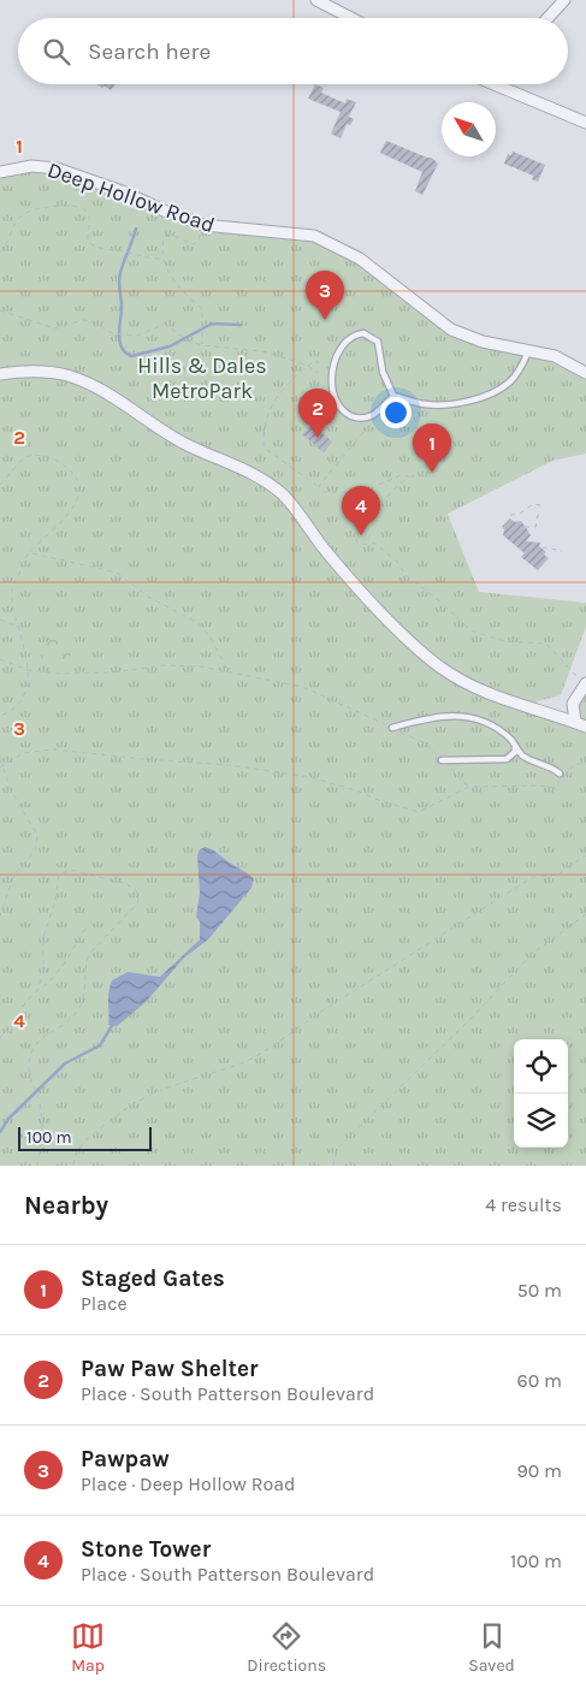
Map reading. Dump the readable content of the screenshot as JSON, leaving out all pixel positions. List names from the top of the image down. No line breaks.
{"streets":{"street":["Deep Hollow Road"]},"parks":["Hills & Dales MetroPark"],"scale_bar":"100 m","north":"top left","page":{"search":"Search here","pins":["3","2","1","4"],"scale":"100 m","heading":["Nearby","4 results"],"list":[{"mark":"1","name":"Staged Gates","note":"Place","value":"50 m"},{"mark":"2","name":"Paw Paw Shelter","note":"Place · South Patterson Boulevard","value":"60 m"},{"mark":"3","name":"Pawpaw","note":"Place · Deep Hollow Road","value":"90 m"},{"mark":"4","name":"Stone Tower","note":"Place · South Patterson Boulevard","value":"100 m"}],"nav":["Map","Directions","Saved"]},"grid":{"rows":["1","2","3","4"]}}
